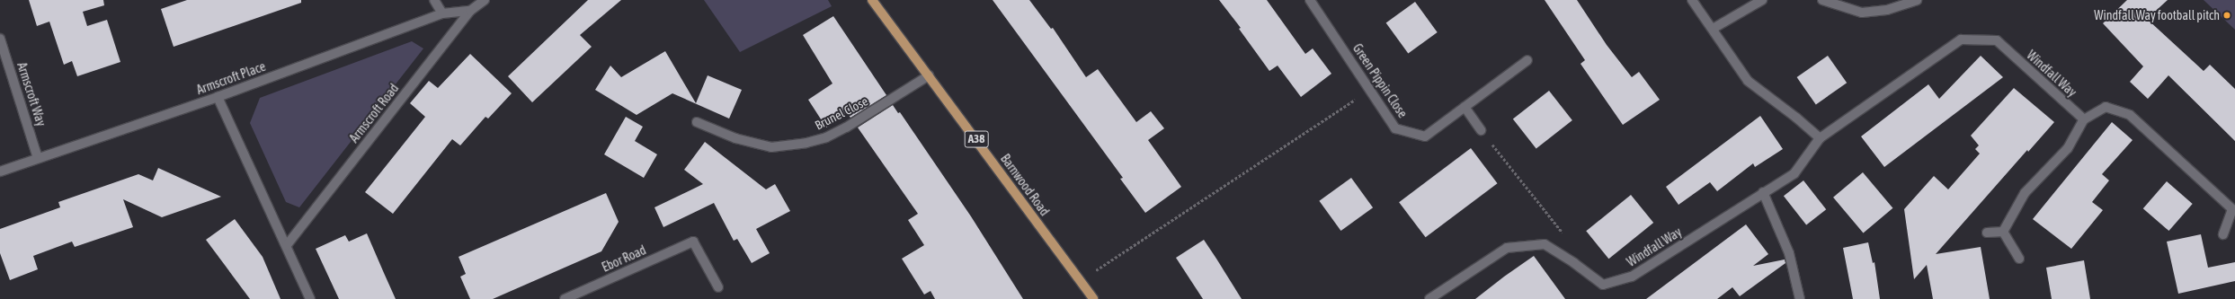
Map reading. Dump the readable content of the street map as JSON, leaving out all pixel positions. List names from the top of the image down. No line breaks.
{"streets":{"main road":["A38","Barnwood Road"],"street":["Windfall Way","Armscroft Place","Green Pippin Close","Armscroft Way","Armscroft Road","Brunel Close","Ebor Road"]},"crossings":[["Armscroft Place","Armscroft Way"],["Armscroft Place","Armscroft Road"],["Brunel Close","Barnwood Road"]],"places":["Windfall Way football pitch"]}
